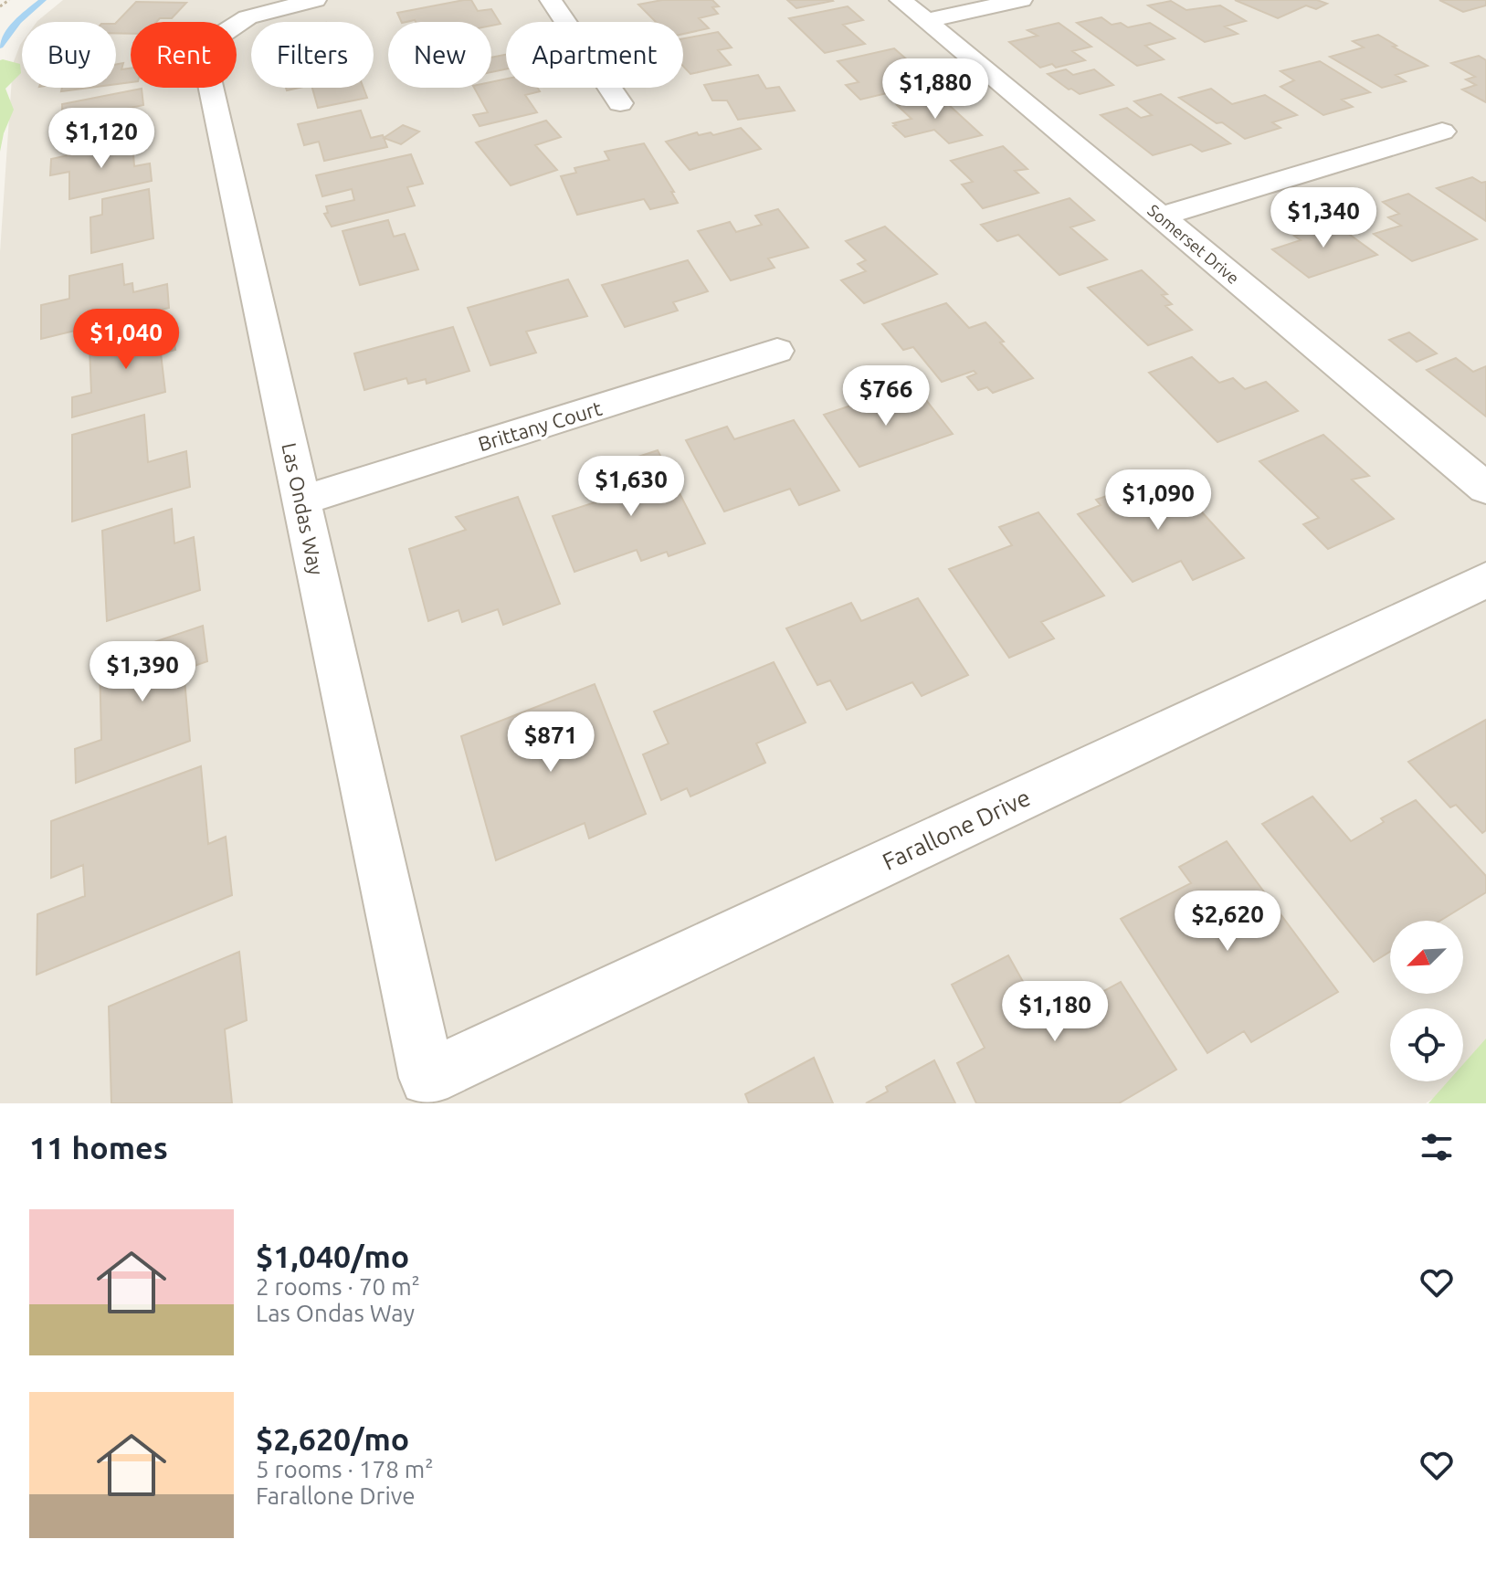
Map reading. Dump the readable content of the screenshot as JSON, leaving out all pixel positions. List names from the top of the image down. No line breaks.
{"streets":{"street":["Somerset Drive","Brittany Court","Las Ondas Way","Farallone Drive"]},"crossings":[["Brittany Court","Las Ondas Way"],["Las Ondas Way","Farallone Drive"]],"north":"bottom left","page":{"chip":["Buy","Rent","Filters","New","Apartment"],"price":["$1,880","$1,120","$1,340","$1,040","$766","$1,630","$1,090","$1,390","$871","$2,620","$1,180"],"heading":"11 homes","list":[{"name":"$1,040/mo","note":"2 rooms · 70 m² · Las Ondas Way"},{"name":"$2,620/mo","note":"5 rooms · 178 m² · Farallone Drive"}]}}
